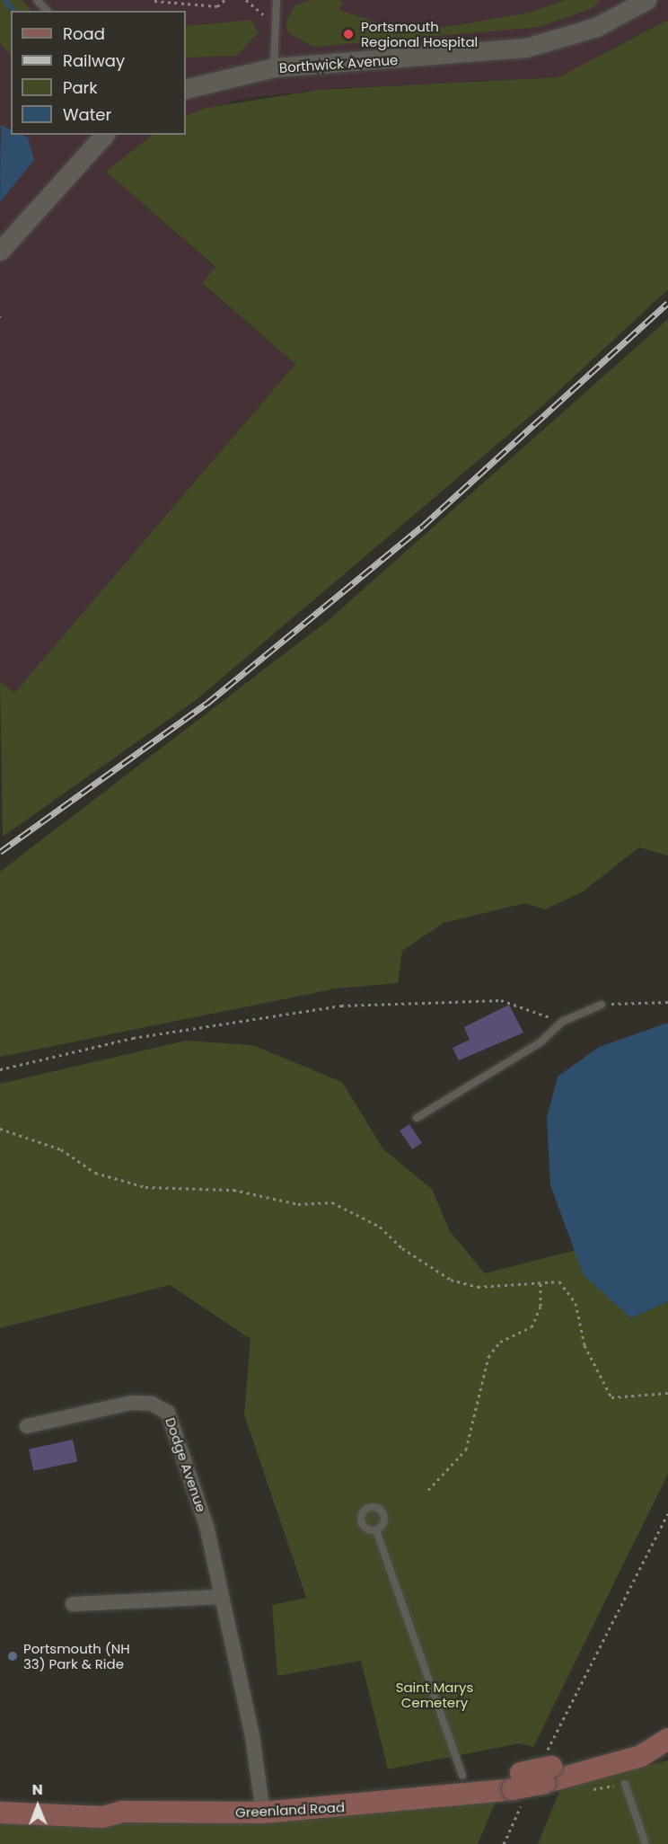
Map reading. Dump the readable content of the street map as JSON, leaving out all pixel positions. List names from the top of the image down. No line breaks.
{"streets":{"main road":["Greenland Road"],"street":["Borthwick Avenue","Dodge Avenue"]},"crossings":[["Dodge Avenue","Greenland Road"]],"parks":["Saint Marys Cemetery"],"places":["Portsmouth Regional Hospital","Portsmouth (NH 33) Park & Ride"],"legend":["Road","Railway","Park","Water"],"north":"top"}
